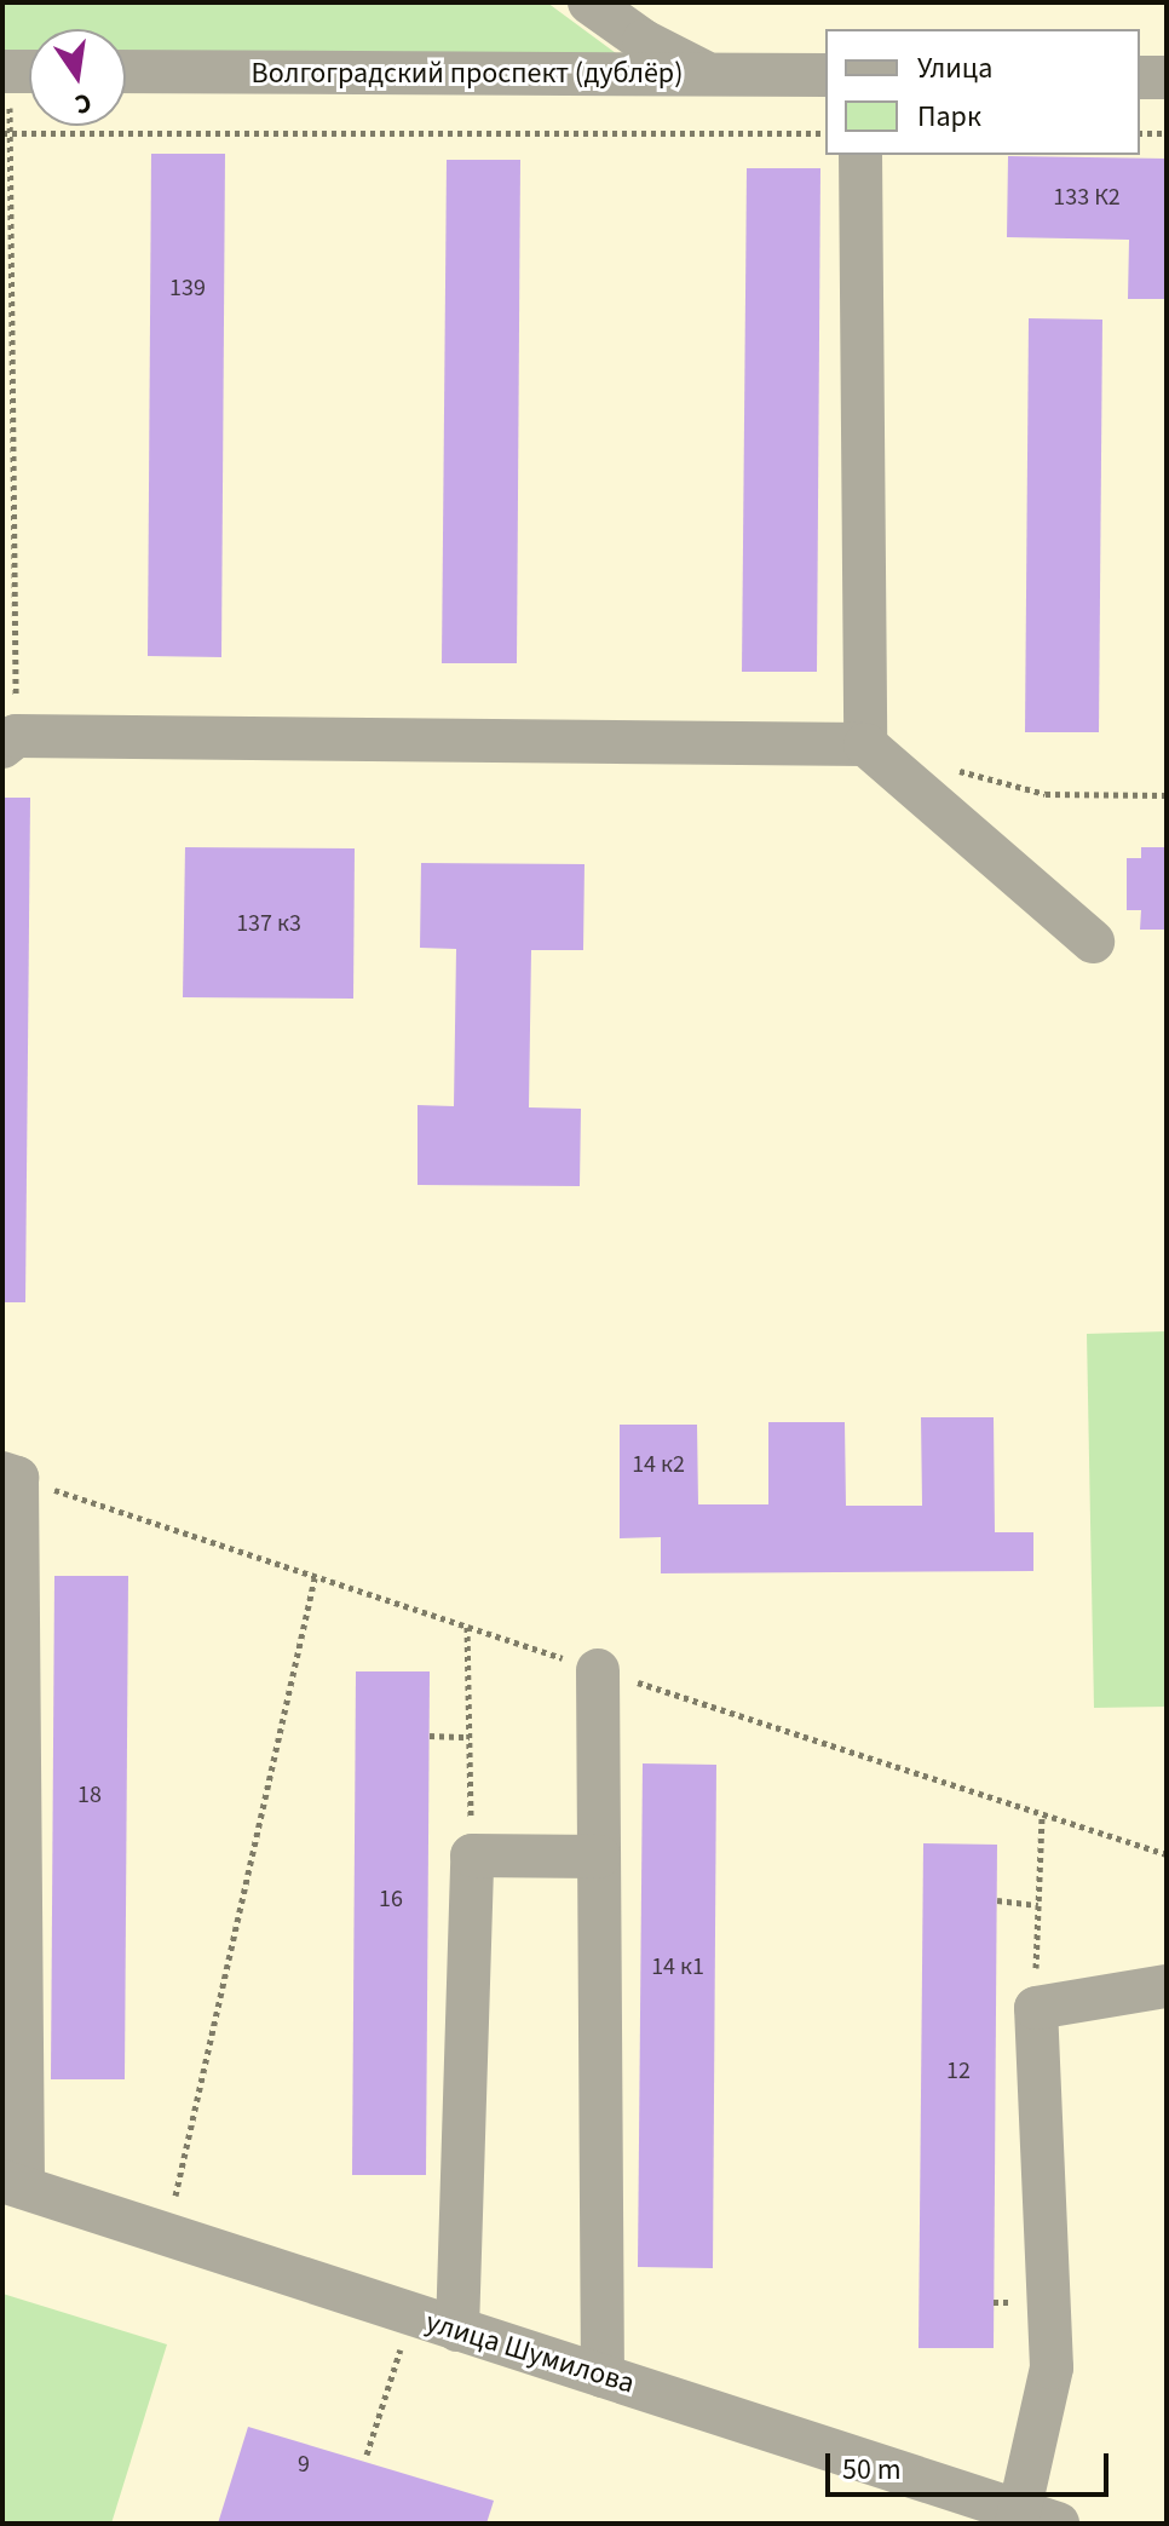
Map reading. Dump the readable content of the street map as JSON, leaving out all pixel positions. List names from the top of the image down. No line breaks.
{"streets":{"street":["Волгоградский проспект (дублёр)","улица Шумилова"]},"house_numbers":["133 К2","139","137 к3","14 к2","18","16","14 к1","12","9"],"legend":["Улица","Парк"],"scale_bar":"50 m","north":"bottom"}
